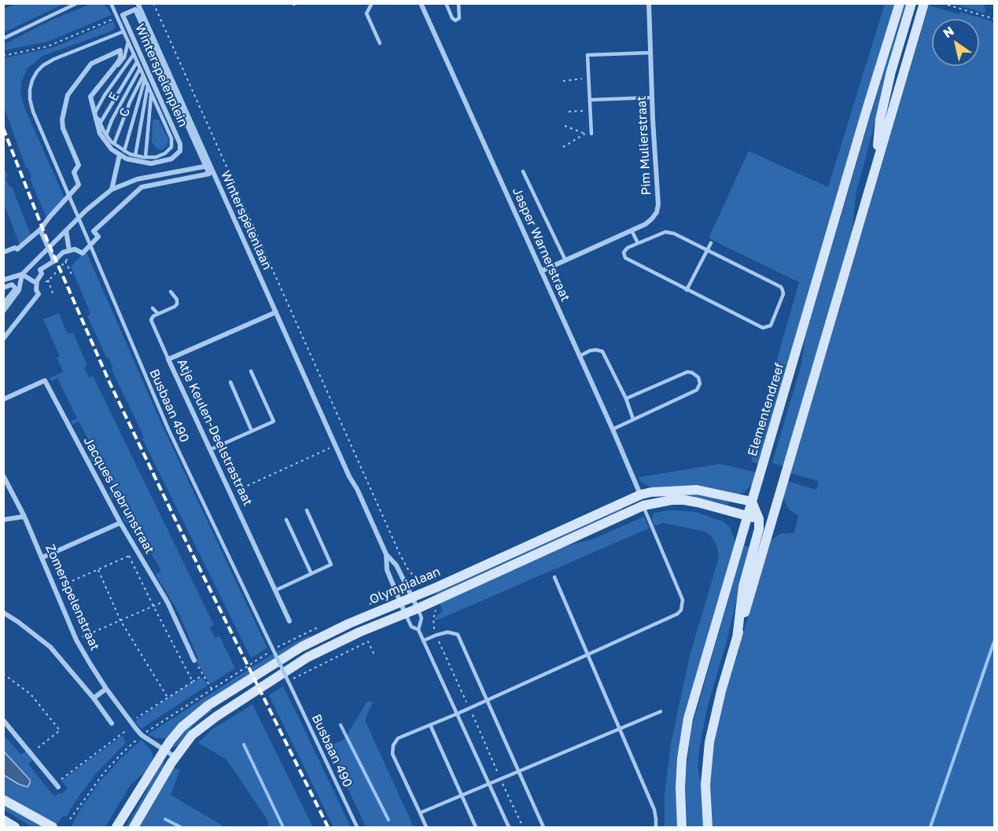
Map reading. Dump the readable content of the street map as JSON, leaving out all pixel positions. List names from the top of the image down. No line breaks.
{"streets":{"main road":["Elementendreef","Olympialaan"],"street":["Winterspelenplein","Pim Mulierstraat","Winterspelenlaan","Jasper Warnerstraat","Atje Keulen-Deelstrastraat","Jacques Lebrunstraat","Zomerspelenstraat"],"lane":["E","C","Busbaan 490"]},"crossings":[["Winterspelenplein","E"],["Winterspelenplein","C"],["Winterspelenplein","Winterspelenlaan"],["Winterspelenplein","Busbaan 490"],["Pim Mulierstraat","Jasper Warnerstraat"],["Winterspelenlaan","Atje Keulen-Deelstrastraat"],["Winterspelenlaan","Olympialaan"],["Jasper Warnerstraat","Olympialaan"],["Elementendreef","Olympialaan"],["Olympialaan","Zomerspelenstraat"]],"north":"top left"}
